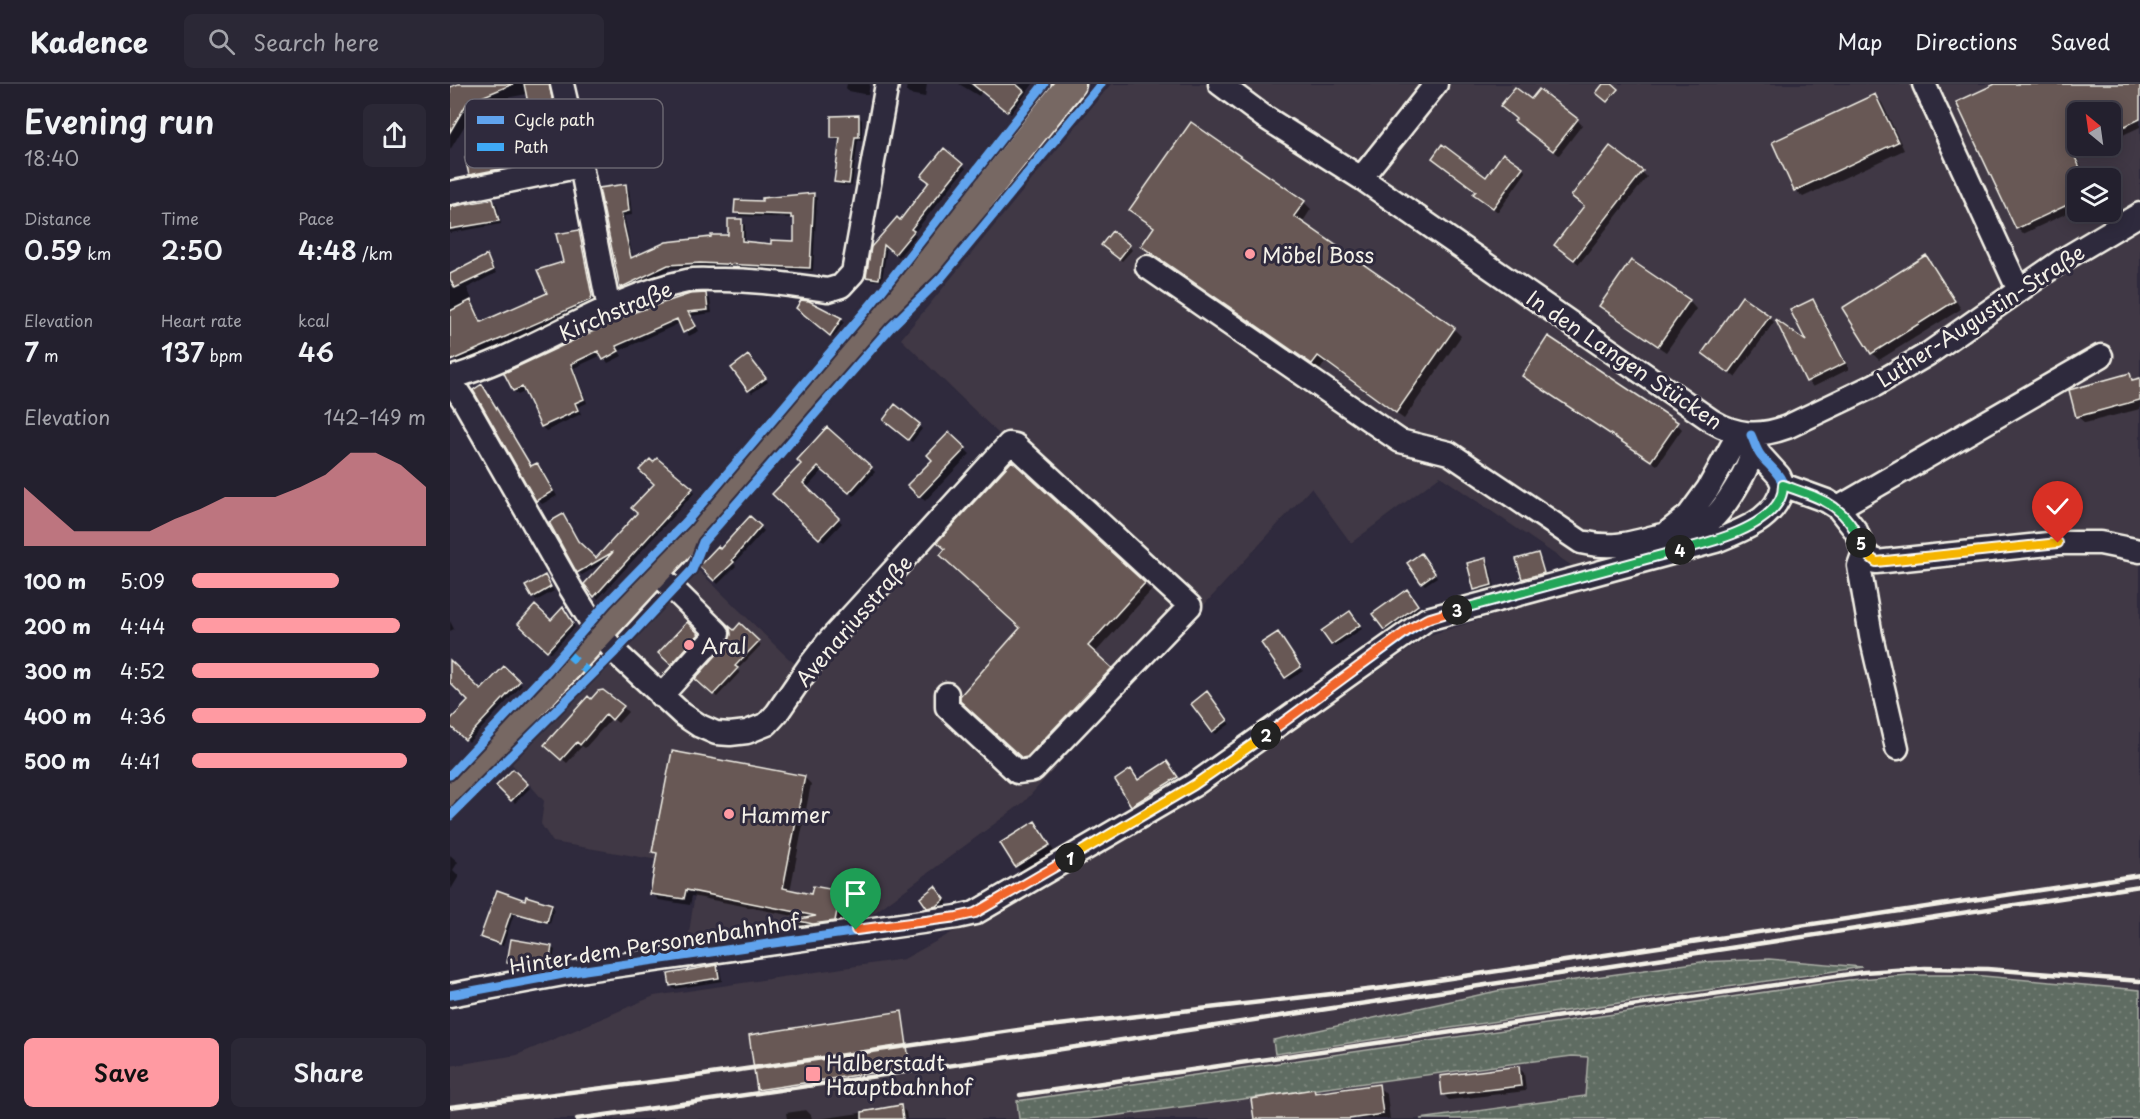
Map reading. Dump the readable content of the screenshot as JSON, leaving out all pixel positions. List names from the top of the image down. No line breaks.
{"streets":{"street":["Kirchstraße","Luther-Augustin-Straße","In den Langen Stücken","Avenariusstraße","Hinter dem Personenbahnhof"]},"crossings":[["Kirchstraße","Avenariusstraße"],["Luther-Augustin-Straße","In den Langen Stücken"]],"places":{"other":["Möbel Boss","Aral","Hammer"],"transit":["Halberstadt Hauptbahnhof"]},"legend":["Cycle path","Path"],"north":"top left","page":{"header":"Kadence","search":"Search here","nav":["Map","Directions","Saved"],"heading":["Evening run","18:40"],"stats":[["Distance","0.59 km"],["Time","2:50"],["Pace","4:48 /km"],["Elevation","7 m"],["Heart rate","137 bpm"],["kcal","46"]],"chart":["Elevation","142–149 m"],"pins":["5","4","3","2","1"],"list":[{"name":"100 m","note":"5:09"},{"name":"200 m","note":"4:44"},{"name":"300 m","note":"4:52"},{"name":"400 m","note":"4:36"},{"name":"500 m","note":"4:41"}],"buttons":["Save","Share"]}}
